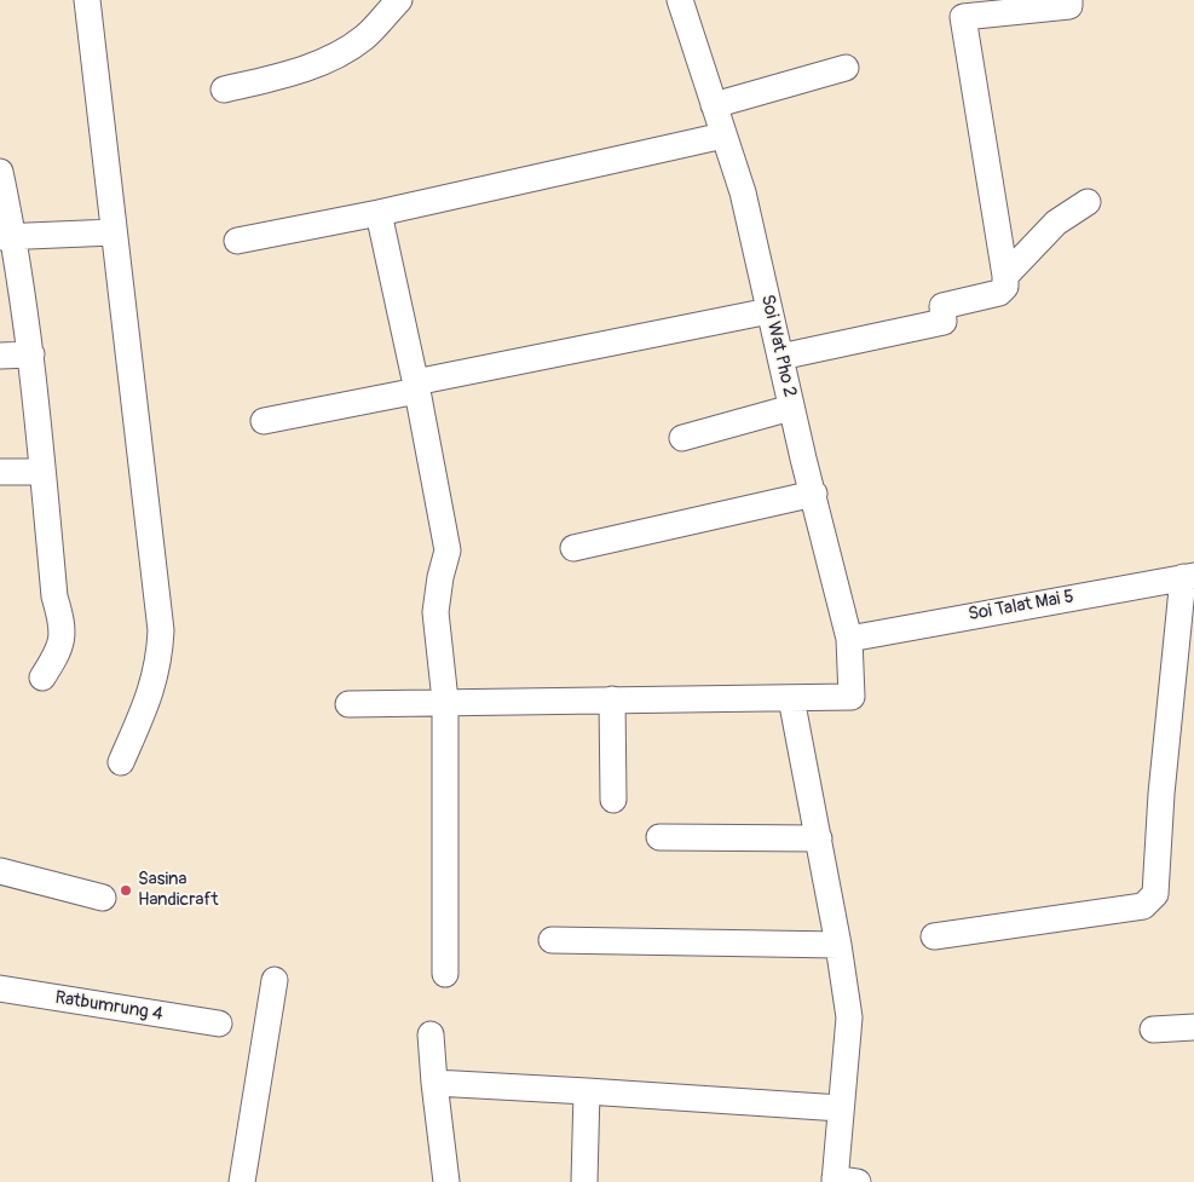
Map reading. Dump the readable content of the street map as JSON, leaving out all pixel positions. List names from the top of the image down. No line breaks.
{"streets":{"street":["Soi Wat Pho 2","Soi Talat Mai 5","Ratbumrung 4"]},"crossings":[["Soi Wat Pho 2","Soi Talat Mai 5"]],"places":["Sasina Handicraft"]}
